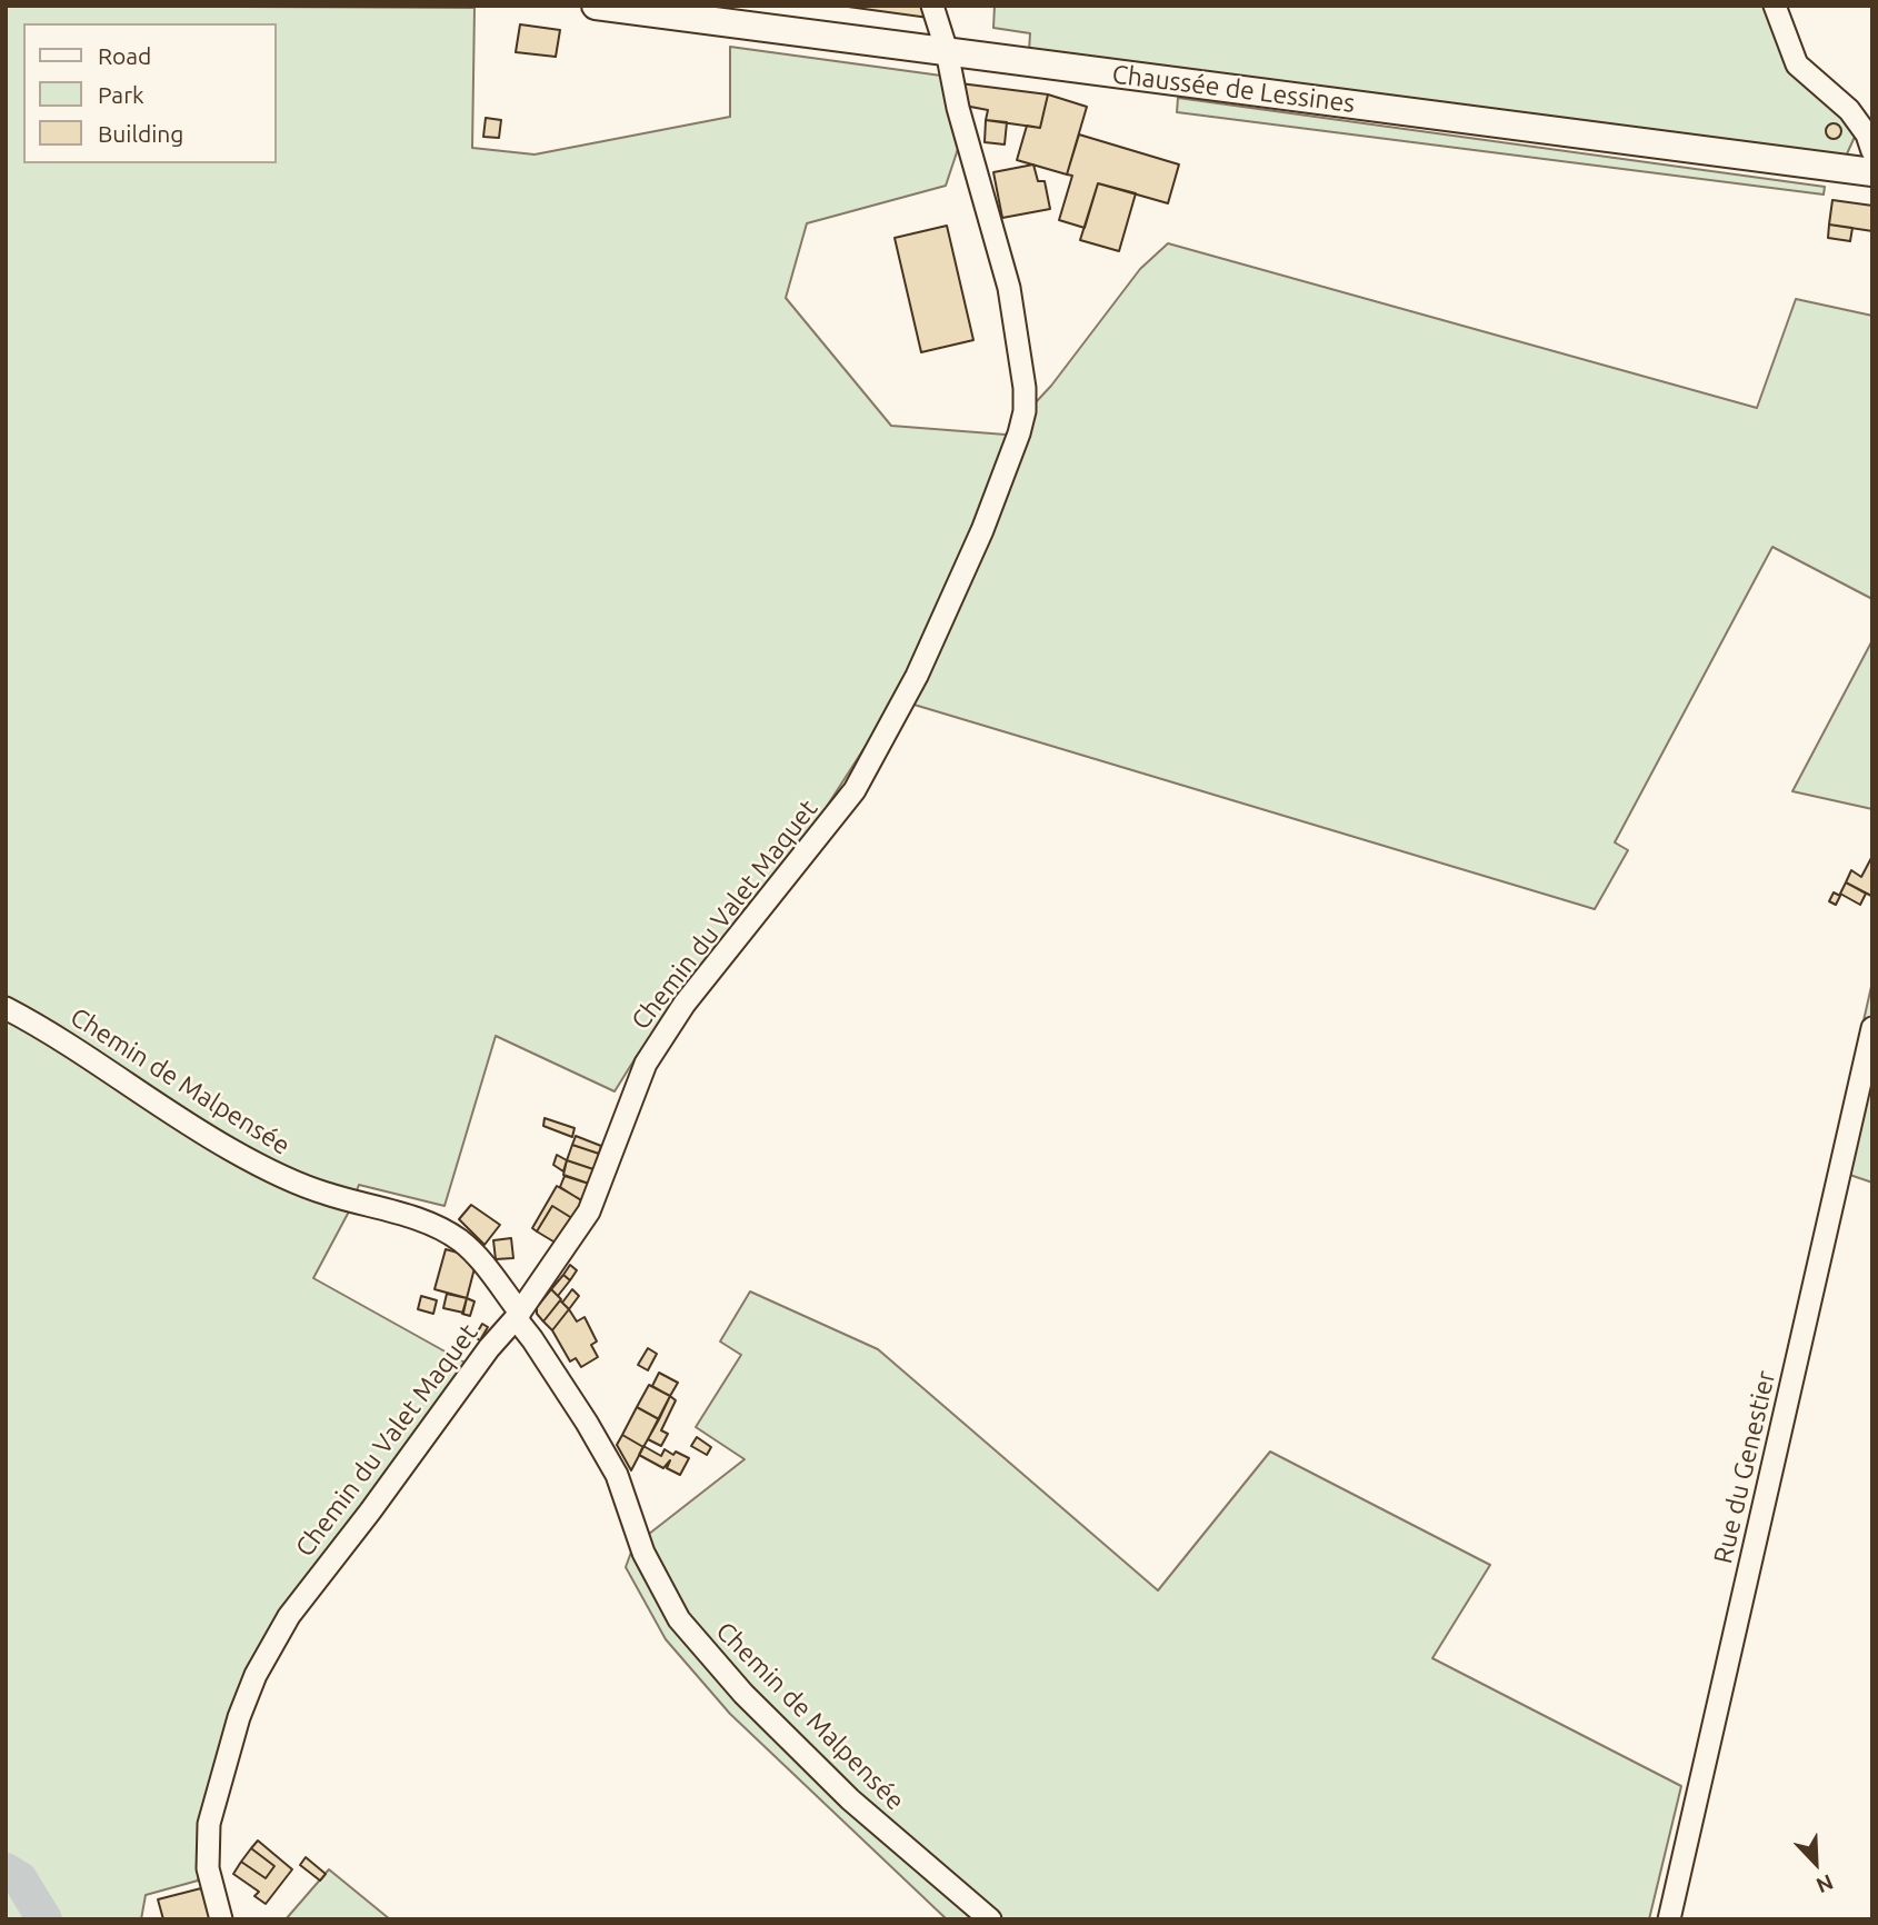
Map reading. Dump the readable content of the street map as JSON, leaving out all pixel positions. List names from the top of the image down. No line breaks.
{"streets":{"main road":["Chaussée de Lessines"],"street":["Chemin du Valet Maquet","Chemin de Malpensée","Rue du Genestier"]},"crossings":[["Chaussée de Lessines","Chemin du Valet Maquet"],["Chemin du Valet Maquet","Chemin de Malpensée"]],"legend":["Road","Park","Building"],"north":"bottom right"}
